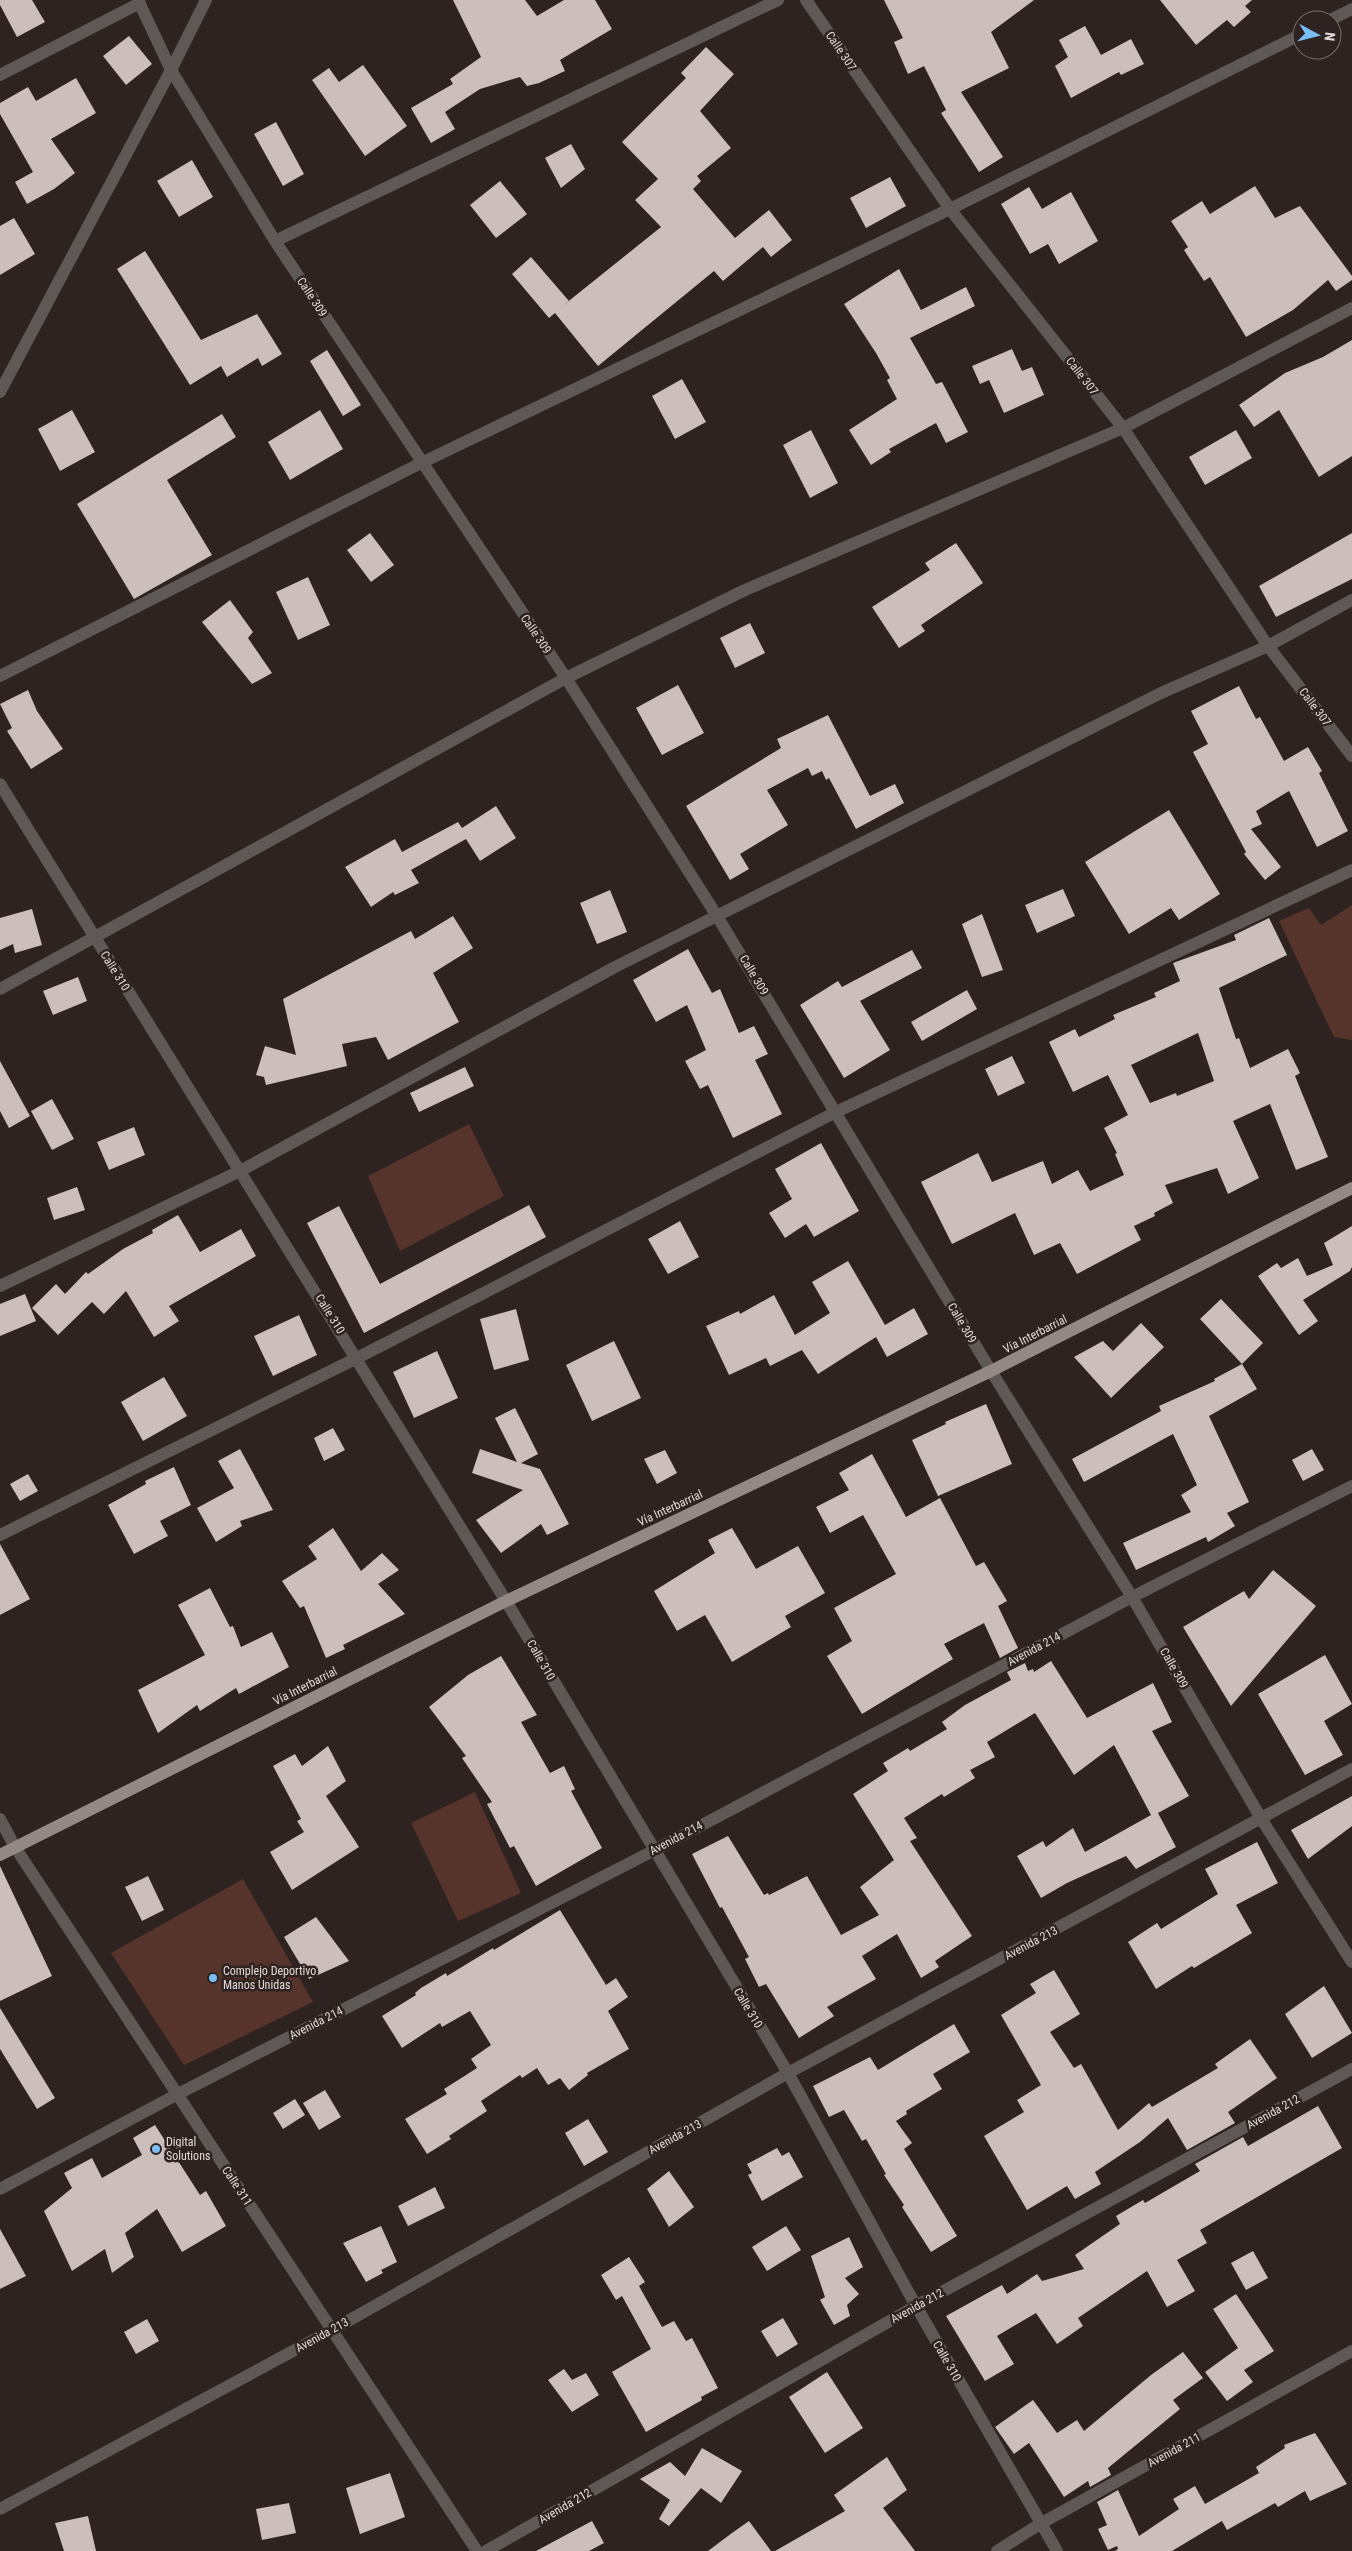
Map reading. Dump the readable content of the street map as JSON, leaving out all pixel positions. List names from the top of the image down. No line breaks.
{"streets":{"main road":["Vía Interbarrial"],"street":["Calle 307","Calle 309","Calle 310","Avenida 214","Avenida 213","Avenida 212","Calle 311","Avenida 211"]},"crossings":[["Calle 309","Vía Interbarrial"],["Calle 309","Avenida 214"],["Calle 309","Avenida 213"],["Calle 310","Vía Interbarrial"],["Calle 310","Avenida 214"],["Calle 310","Avenida 213"],["Calle 310","Avenida 212"],["Calle 310","Avenida 211"],["Vía Interbarrial","Calle 311"],["Avenida 214","Calle 311"],["Avenida 213","Calle 311"]],"places":["Complejo Deportivo Manos Unidas","Digital Solutions"],"north":"right"}
